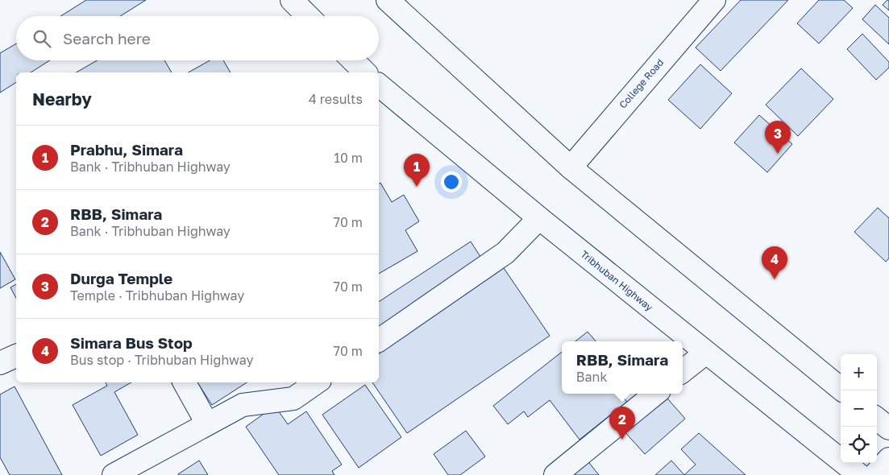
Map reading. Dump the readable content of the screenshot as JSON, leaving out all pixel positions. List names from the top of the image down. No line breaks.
{"streets":{"main road":["College Road","Tribhuban Highway"]},"page":{"search":"Search here","heading":["Nearby","4 results"],"pins":["3","1","4","2"],"list":[{"mark":"1","name":"Prabhu, Simara","note":"Bank · Tribhuban Highway","value":"10 m"},{"mark":"2","name":"RBB, Simara","note":"Bank · Tribhuban Highway","value":"70 m"},{"mark":"3","name":"Durga Temple","note":"Temple · Tribhuban Highway","value":"70 m"},{"mark":"4","name":"Simara Bus Stop","note":"Bus stop · Tribhuban Highway","value":"70 m"}],"popup":["RBB, Simara","Bank"],"map_buttons":["+","−"]}}
